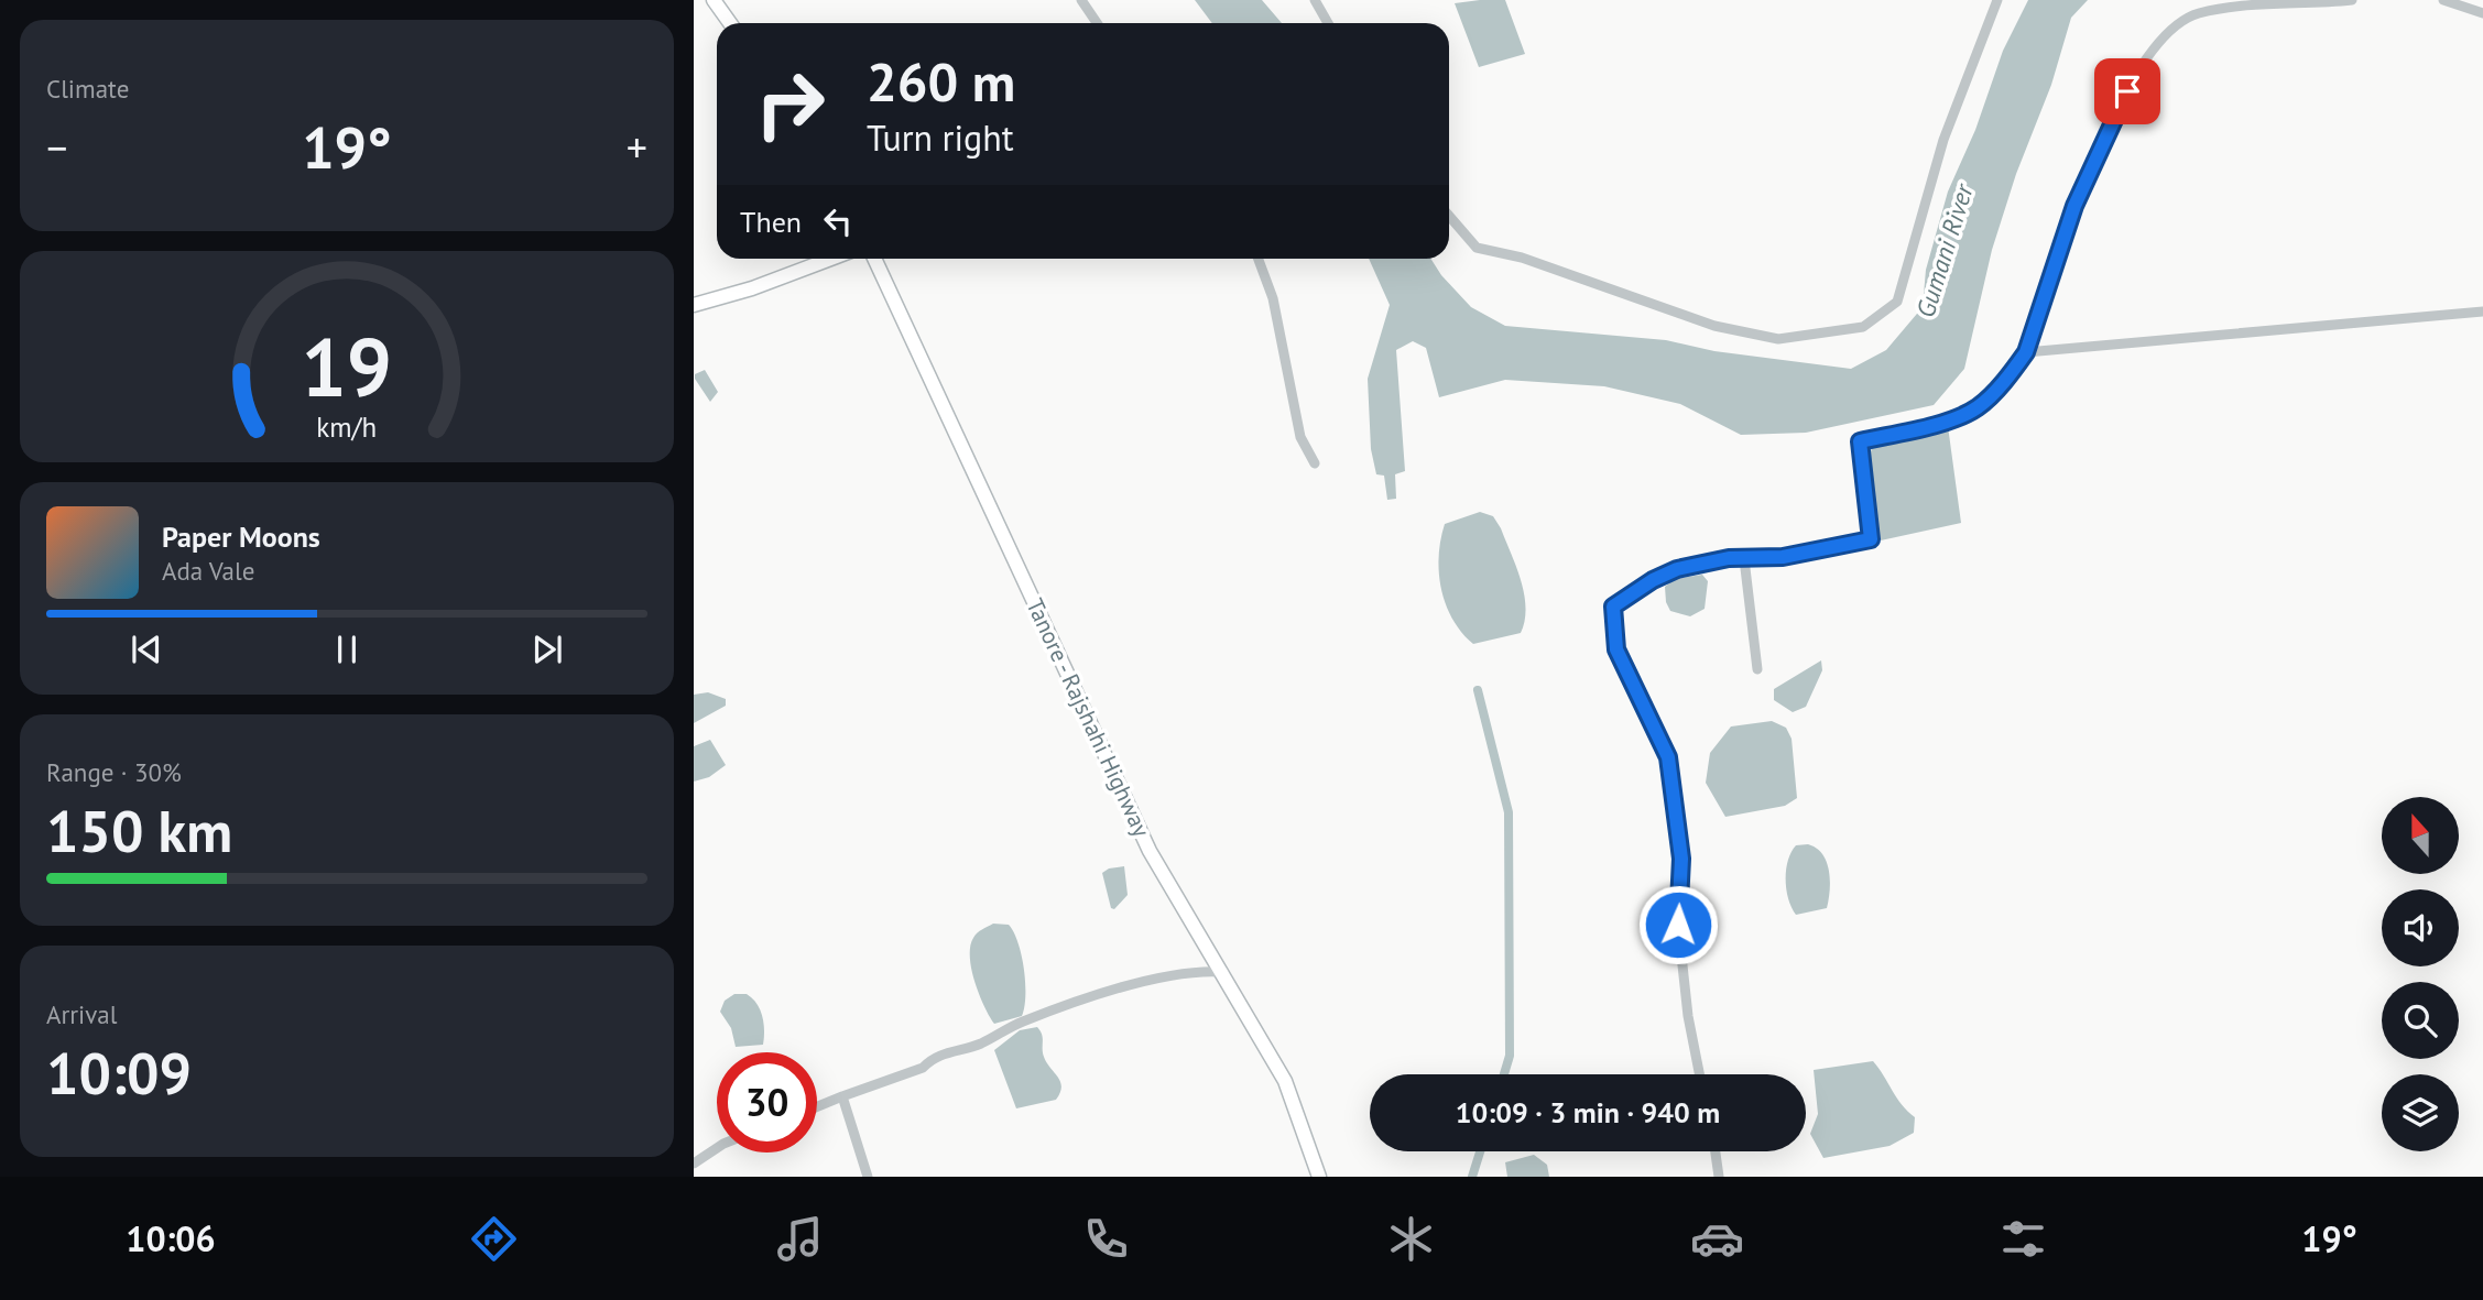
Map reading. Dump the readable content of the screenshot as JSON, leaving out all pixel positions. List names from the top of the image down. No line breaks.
{"streets":{"main road":["Tanore - Rajshahi Highway"]},"water":["Gumani River"],"north":"top","page":{"tile":["Climate",["Range · 30%","150 km"],["Arrival","10:09"]],"turn":["260 m","Turn right"],"heat":["−","19°","+"],"then":"Then","song":["Paper Moons","Ada Vale"],"limit":"30","trip":"10:09 · 3 min · 940 m","tabs":["10:06","19°"],"gauge":["19","km/h"]}}
